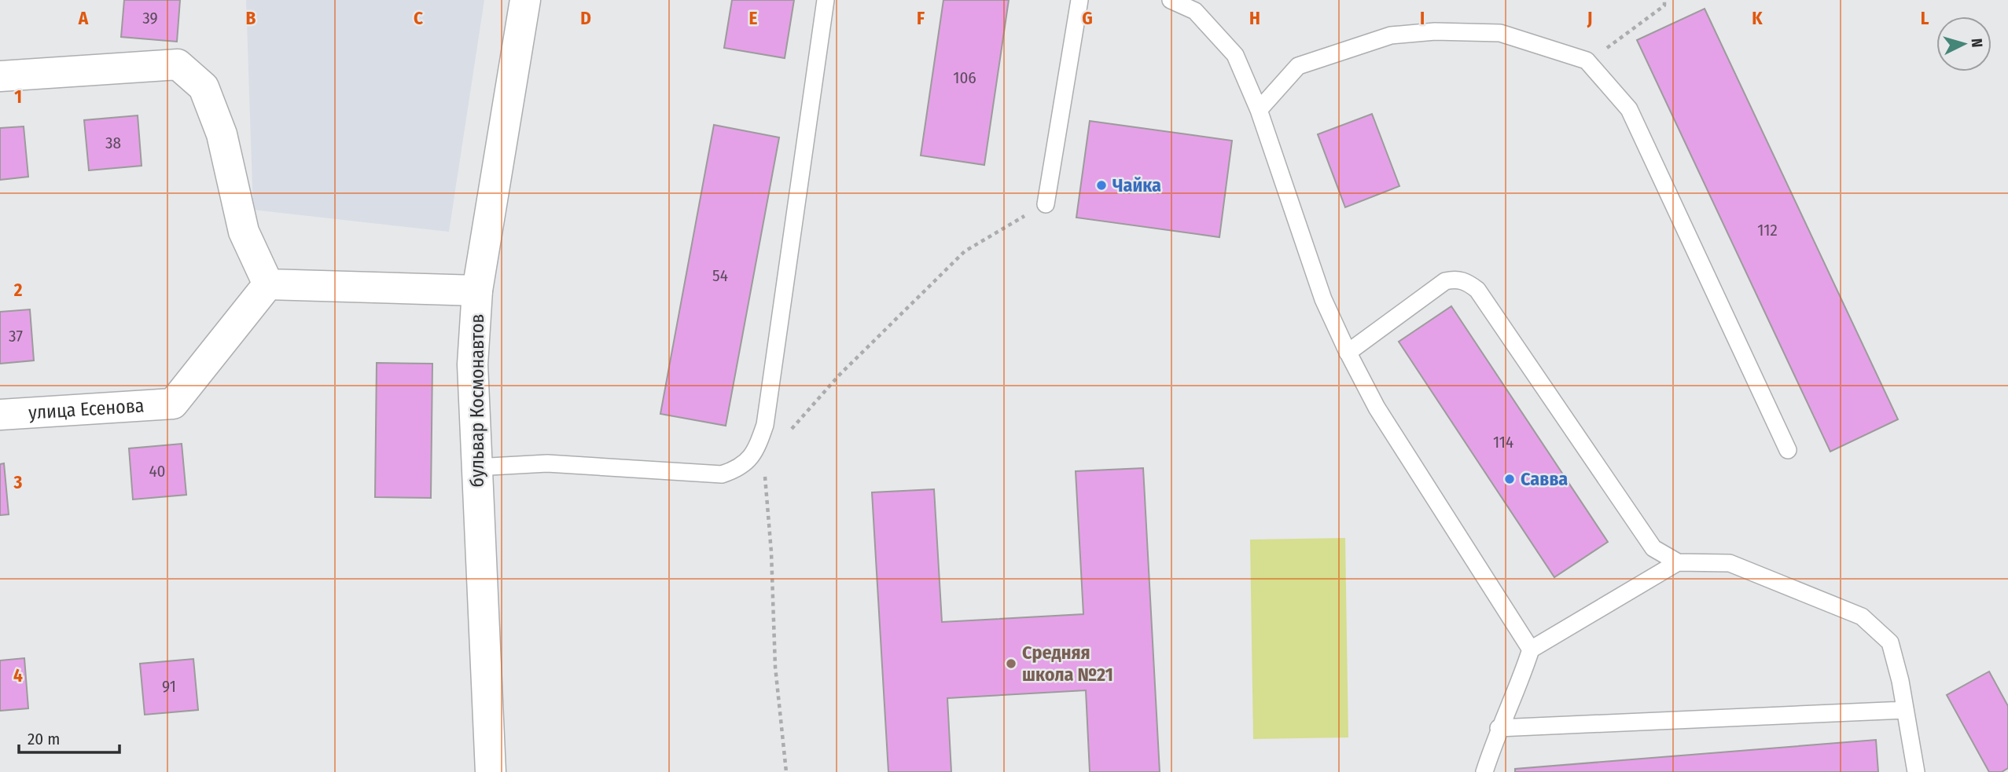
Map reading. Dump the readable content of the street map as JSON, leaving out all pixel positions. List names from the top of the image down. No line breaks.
{"streets":{"street":["бульвар Космонавтов","улица Есенова"]},"places":["Чайка","Савва","Средняя школа №21"],"house_numbers":["39","106","38","112","54","37","114","40","91"],"scale_bar":"20 m","north":"right","grid":{"columns":["A","B","C","D","E","F","G","H","I","J","K","L"],"rows":["1","2","3","4"]}}
